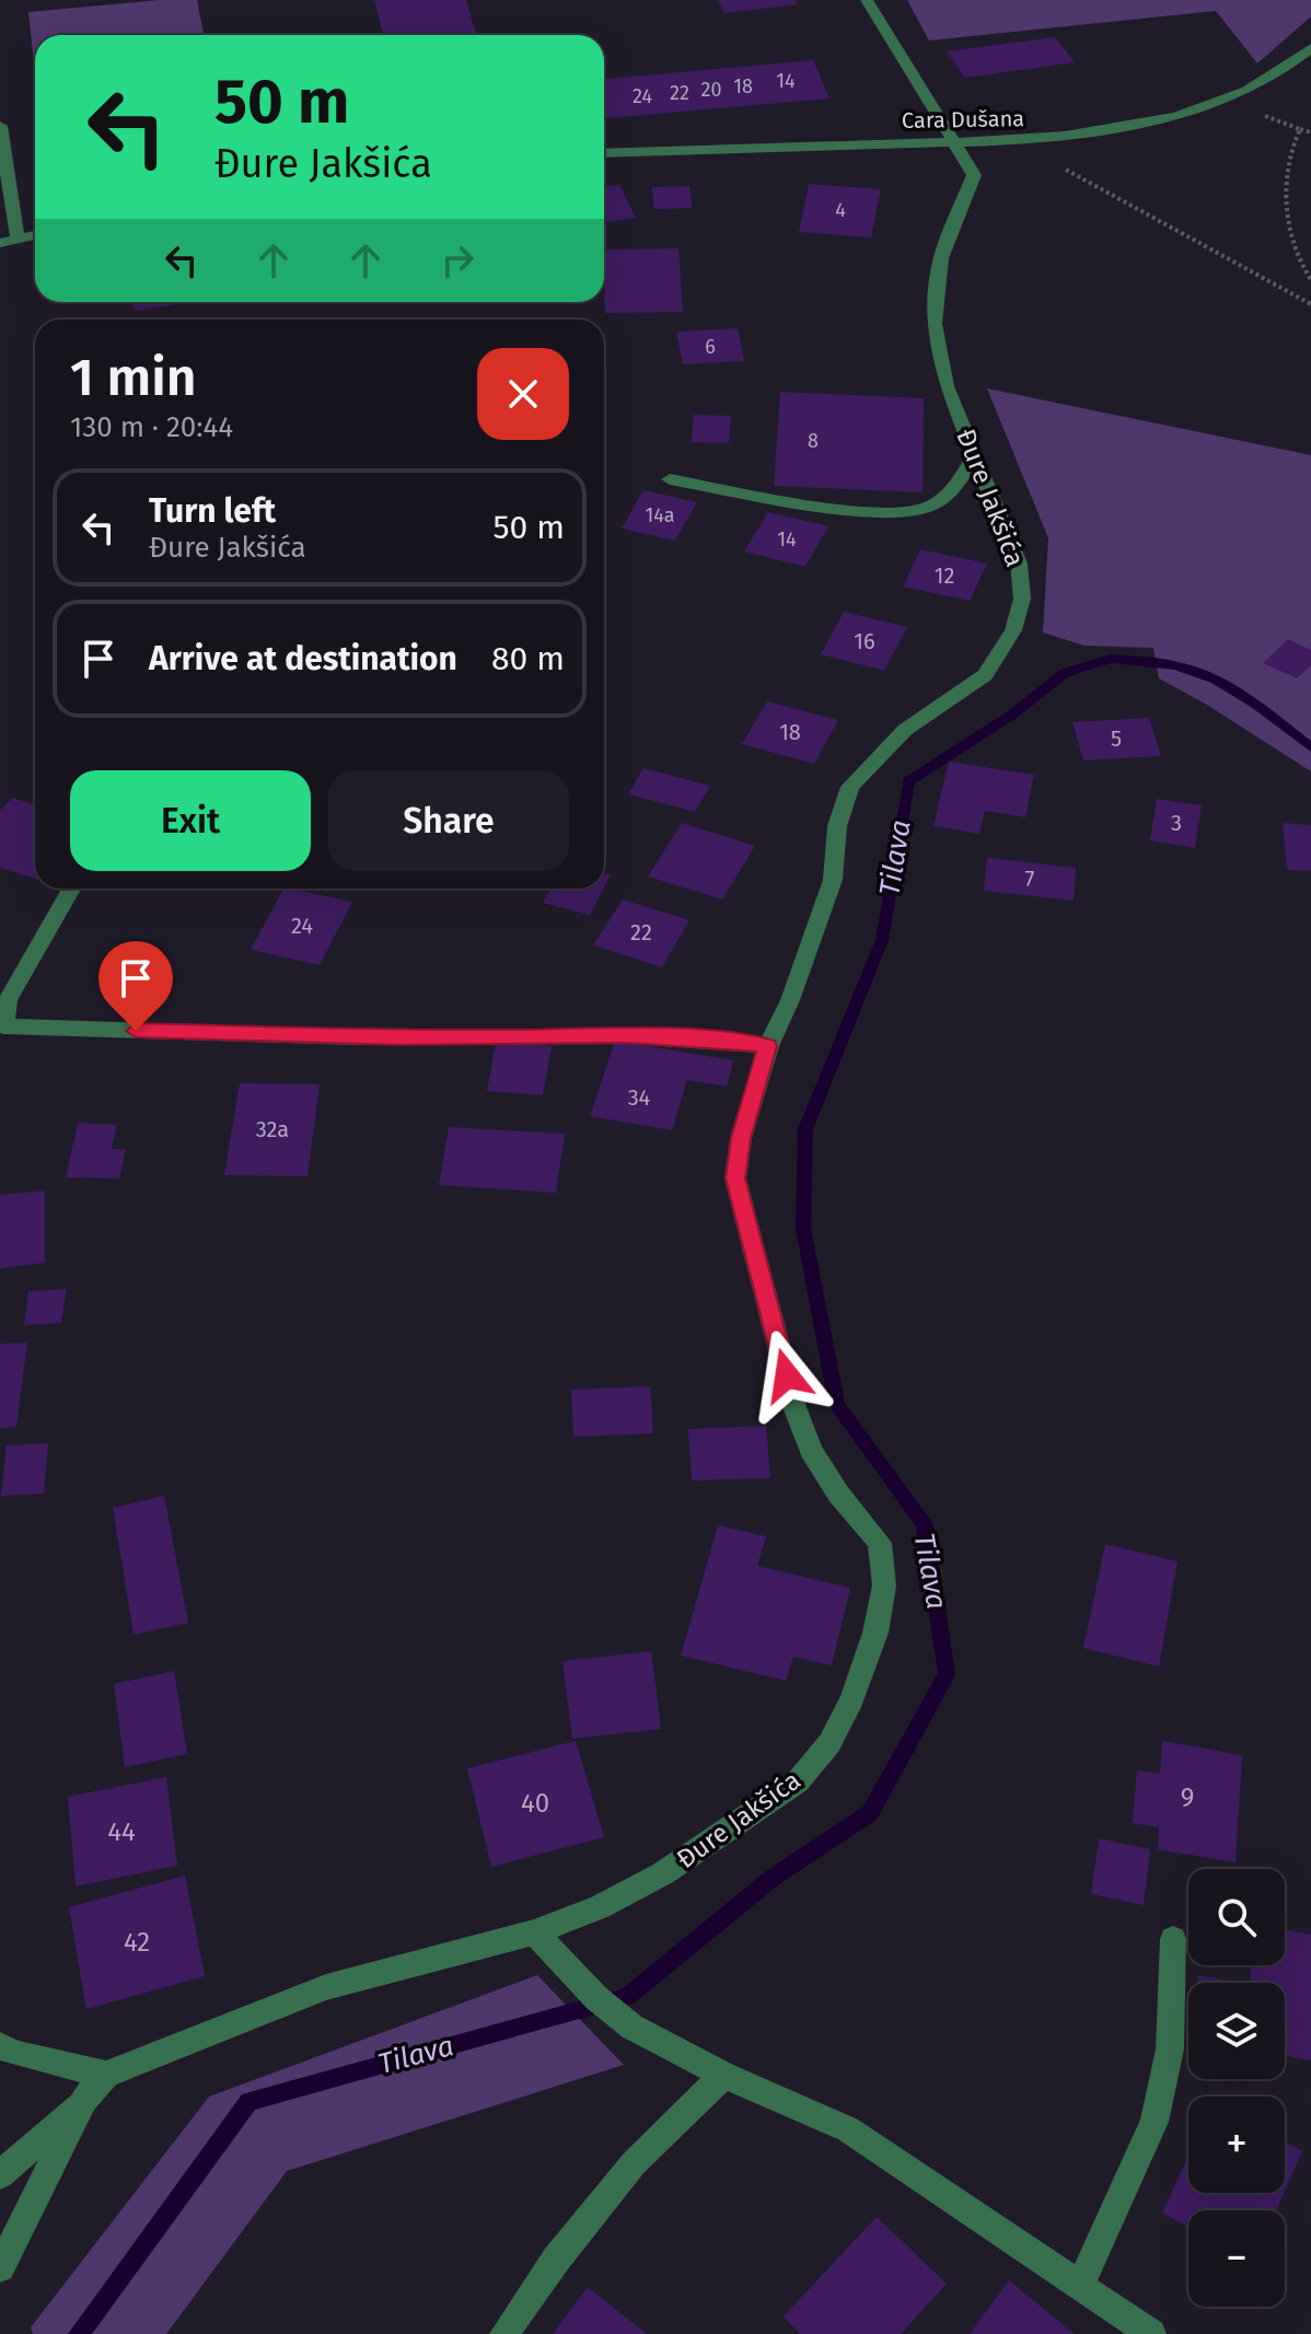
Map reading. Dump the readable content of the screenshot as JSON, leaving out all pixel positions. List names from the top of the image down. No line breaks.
{"streets":{"street":["Cara Dušana","Đure Jakšića"]},"crossings":[["Cara Dušana","Đure Jakšića"]],"water":["Tilava"],"house_numbers":["14","18","20","22","24","4","6","8","14a","14","12","16","18","5","3","7","24","22","34","32a","9","40","44","42"],"page":{"turn":["50 m","Đure Jakšića"],"heading":["1 min","130 m · 20:44"],"list":[{"name":"Turn left","note":"Đure Jakšića","value":"50 m"},{"name":"Arrive at destination","value":"80 m"}],"buttons":["Exit","Share"],"map_buttons":["+","−"]}}
